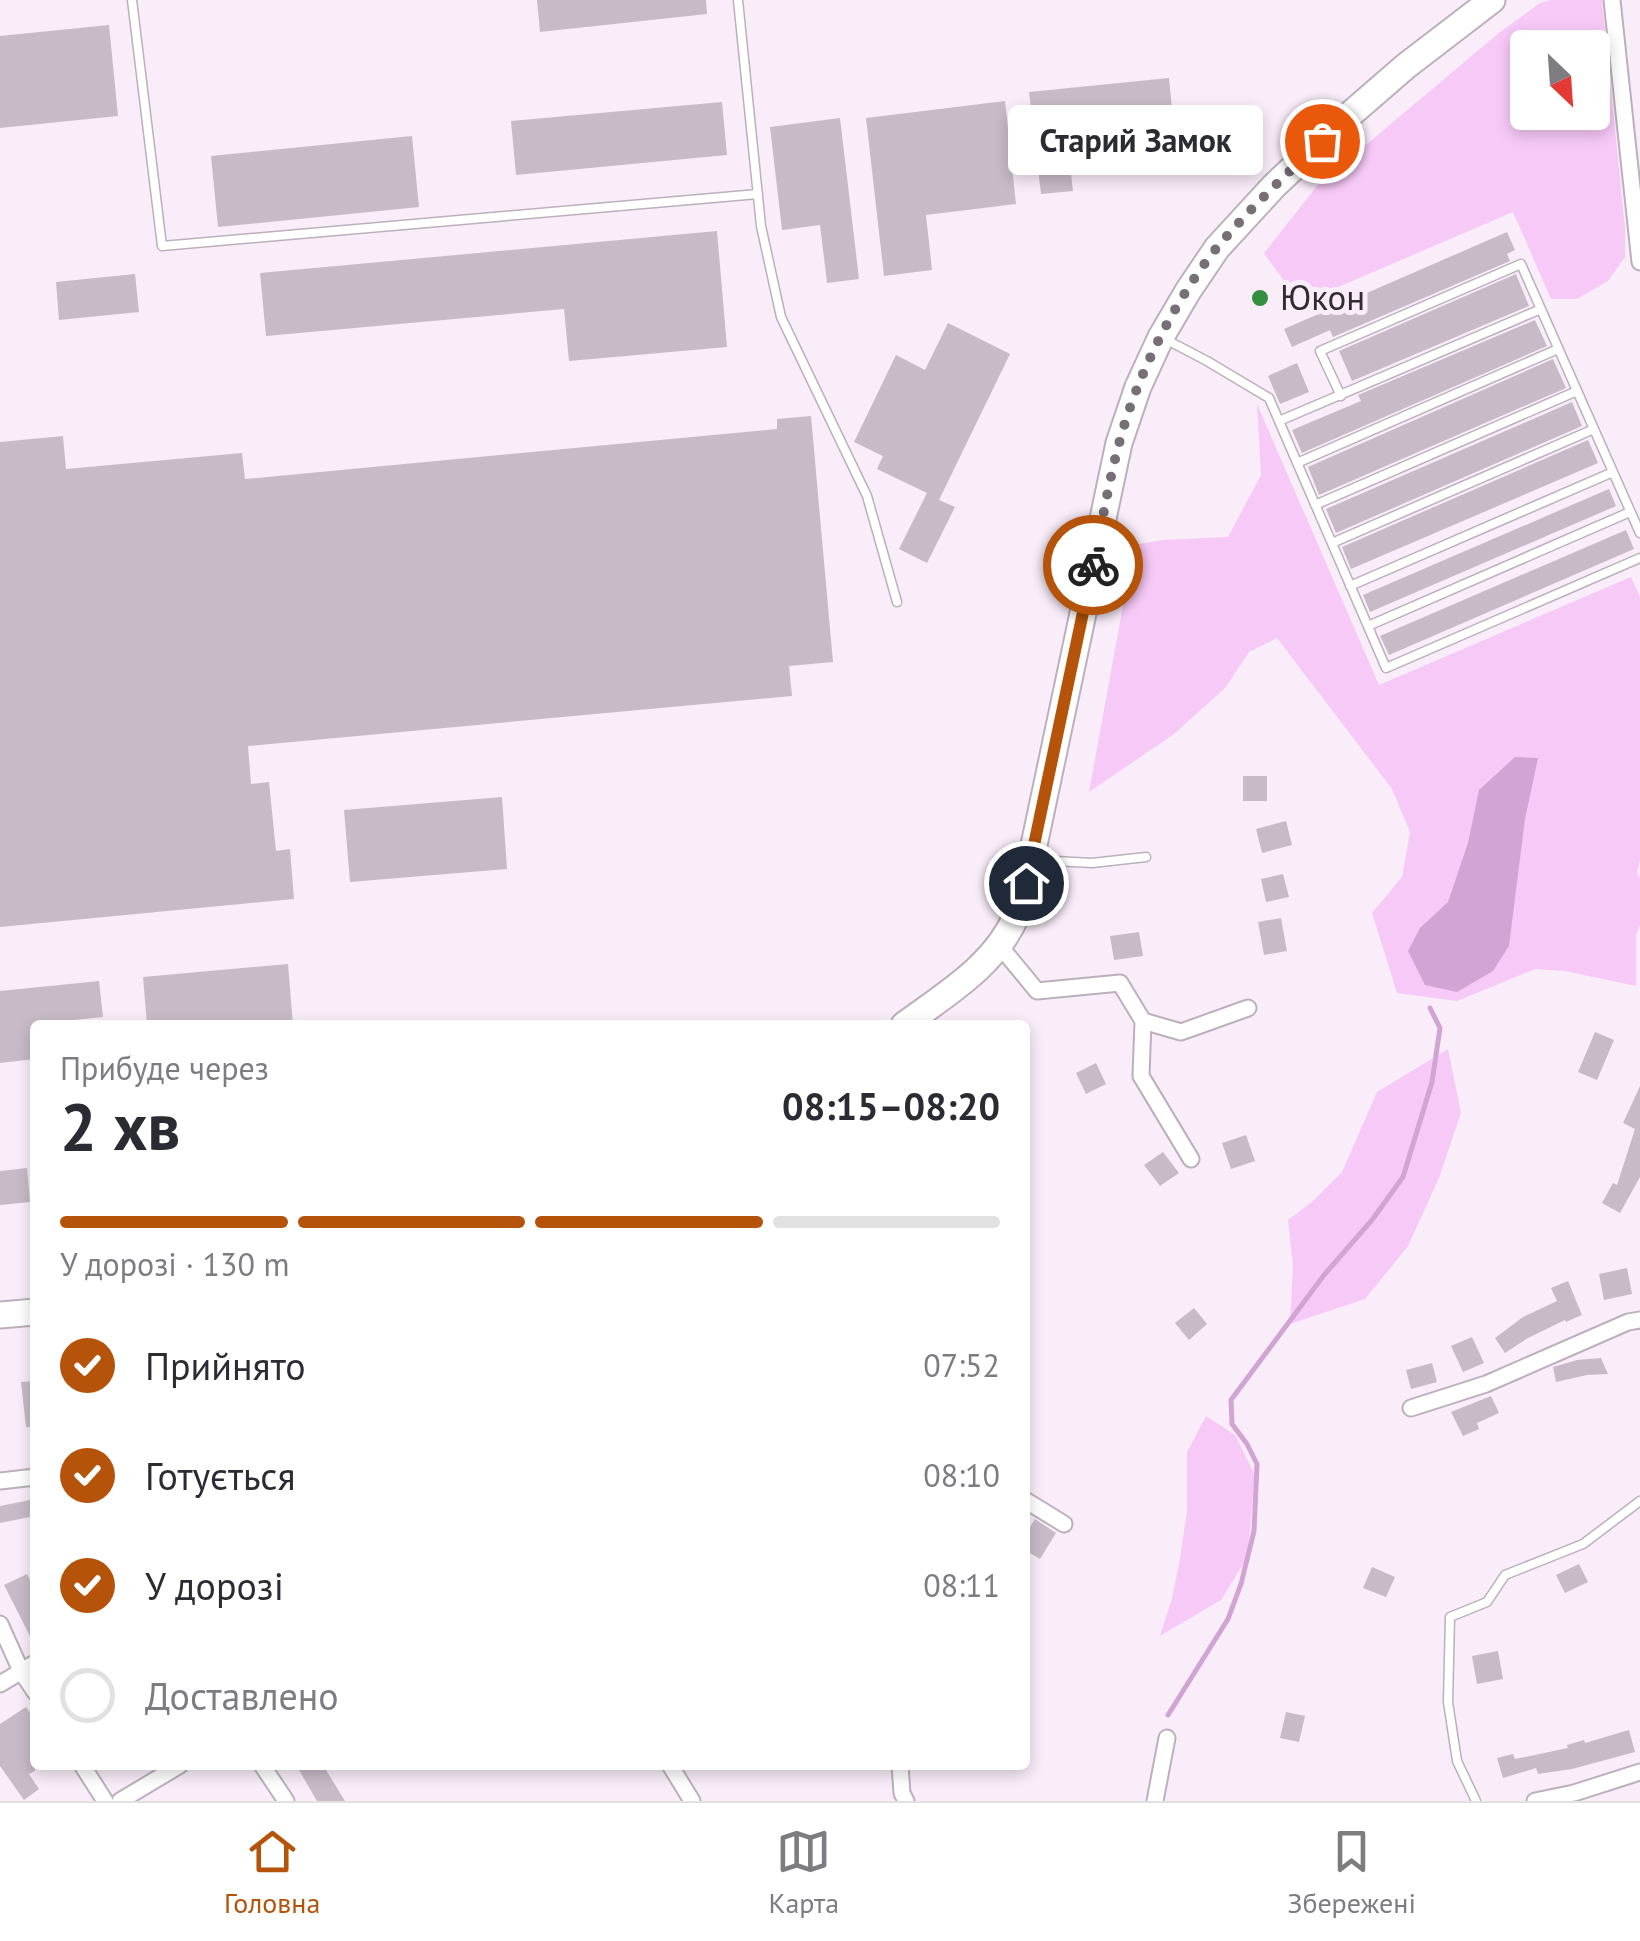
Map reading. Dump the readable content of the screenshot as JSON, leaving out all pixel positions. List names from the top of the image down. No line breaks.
{"places":["Старий Замок","Юкон"],"north":"bottom right","page":{"bubble":"Старий Замок","heading":["2 хв","Прибуде через","08:15–08:20"],"bar":"У дорозі · 130 m","list":[["Прийнято","07:52"],["Готується","08:10"],["У дорозі","08:11"],"Доставлено"],"tabs":["Головна","Карта","Збережені"]}}
